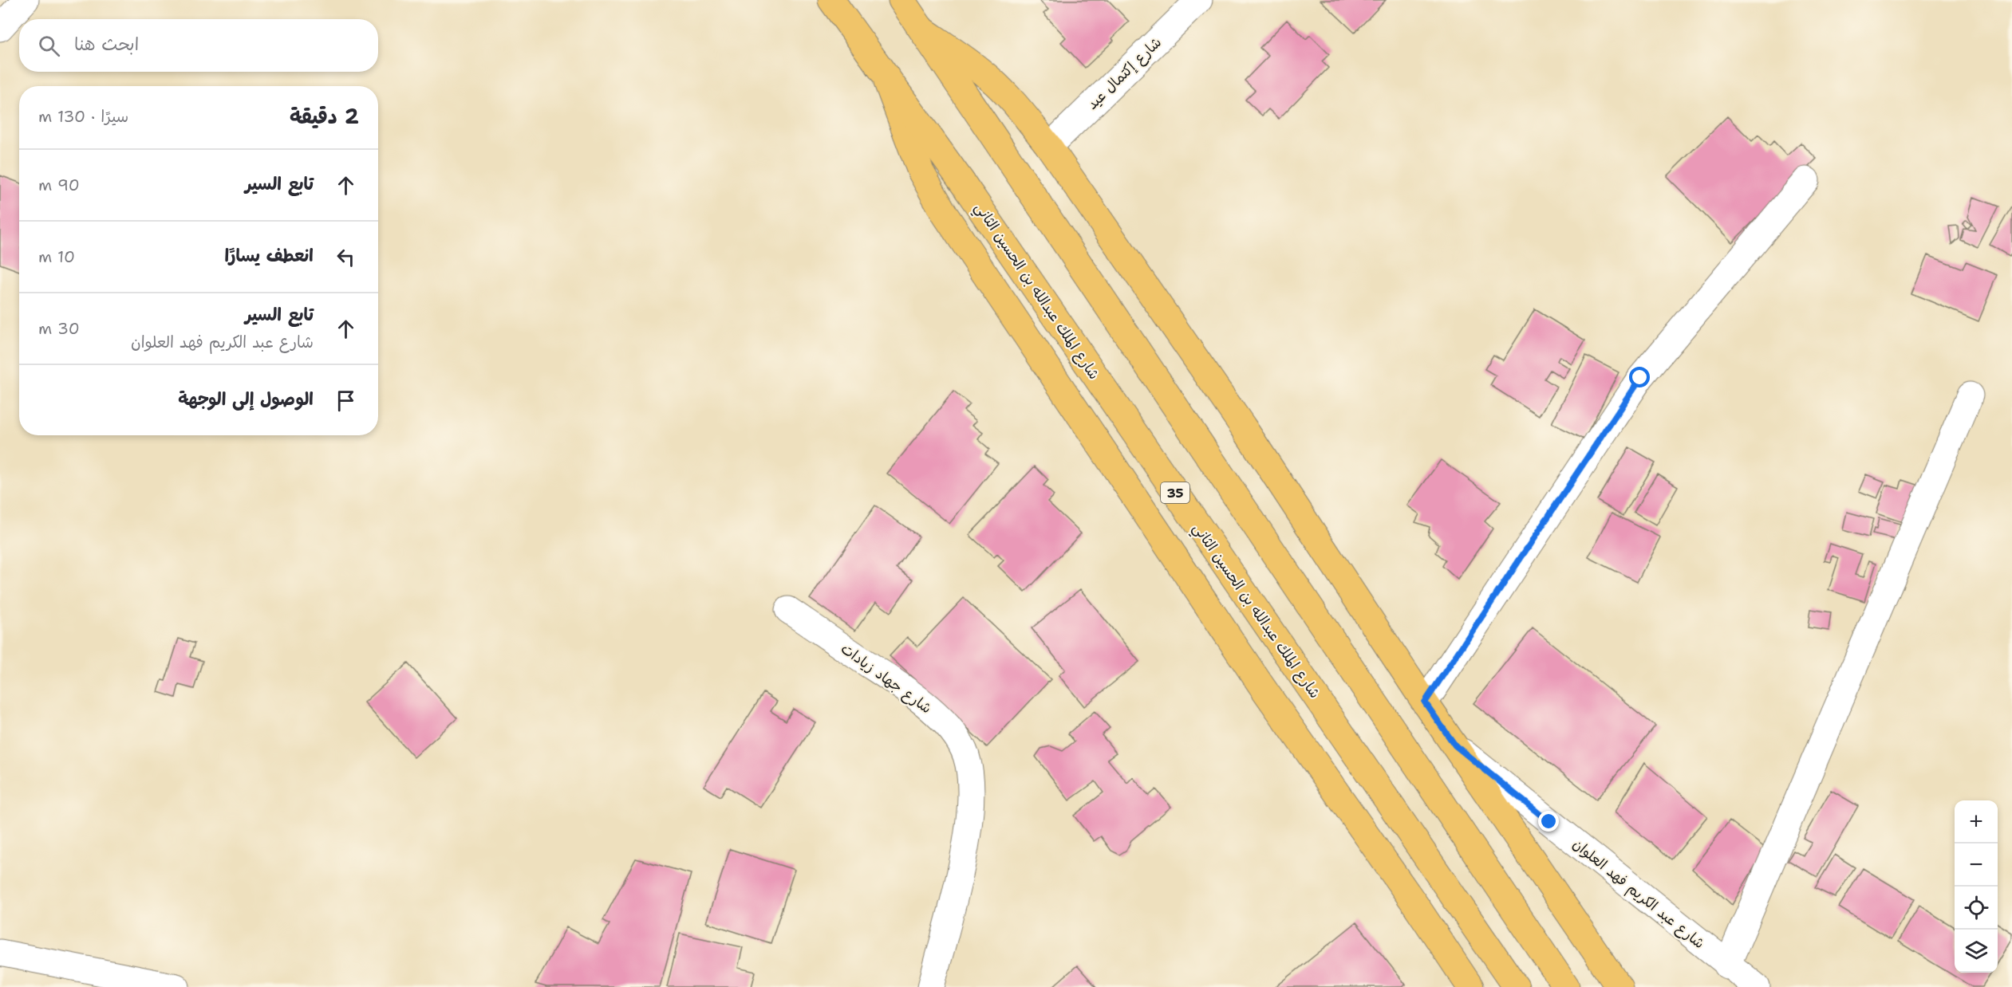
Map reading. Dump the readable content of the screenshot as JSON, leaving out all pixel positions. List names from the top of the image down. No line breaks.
{"streets":{"main road":["شارع الملك عبدالله بن الحسين الثاني","35"],"street":["شارع إكتمال عيد","شارع جهاد زيادات","شارع عبد الكريم فهد العلوان"]},"page":{"search":"ابحث هنا","heading":["2 دقيقة","سيرًا · 130 m"],"list":[["تابع السير","90 m"],["انعطف يسارًا","10 m"],["تابع السير","شارع عبد الكريم فهد العلوان","30 m"],"الوصول إلى الوجهة"],"map_buttons":["+","−"]}}
